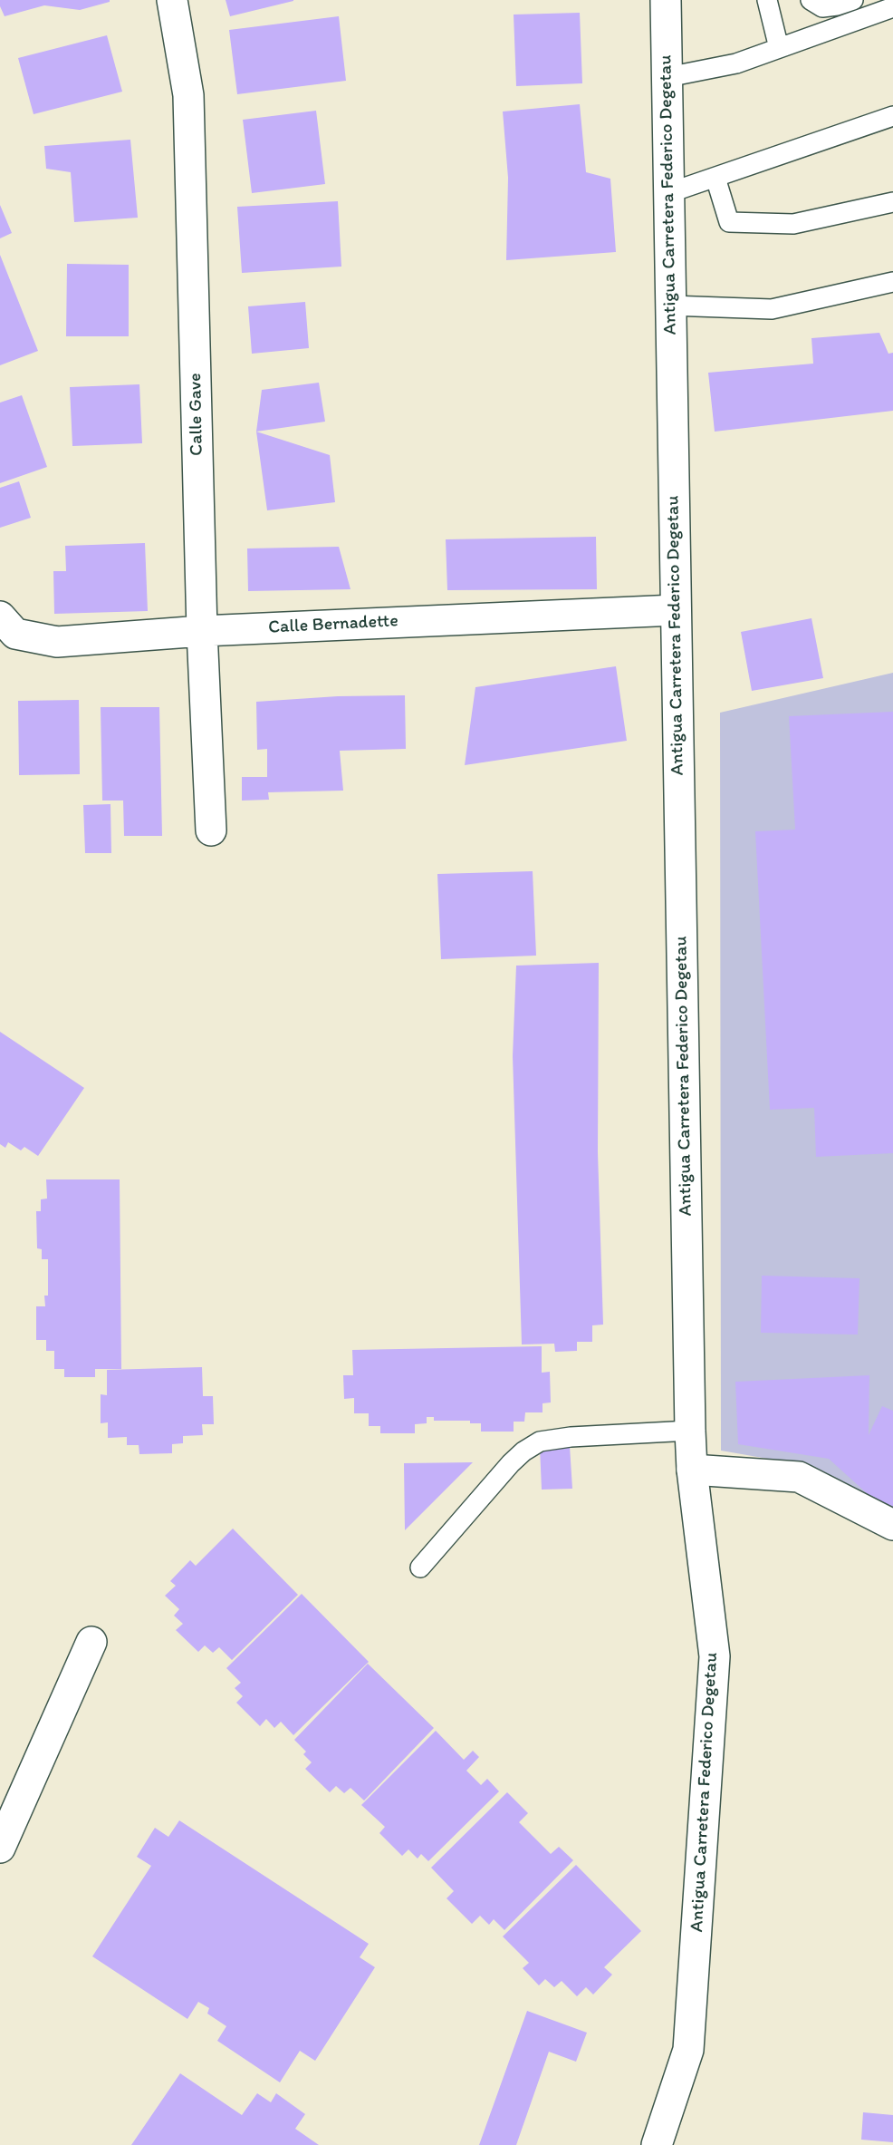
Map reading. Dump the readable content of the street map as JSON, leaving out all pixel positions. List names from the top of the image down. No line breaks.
{"streets":{"street":["Antigua Carretera Federico Degetau","Calle Gave","Calle Bernadette"]},"crossings":[["Antigua Carretera Federico Degetau","Calle Bernadette"],["Calle Gave","Calle Bernadette"]]}
